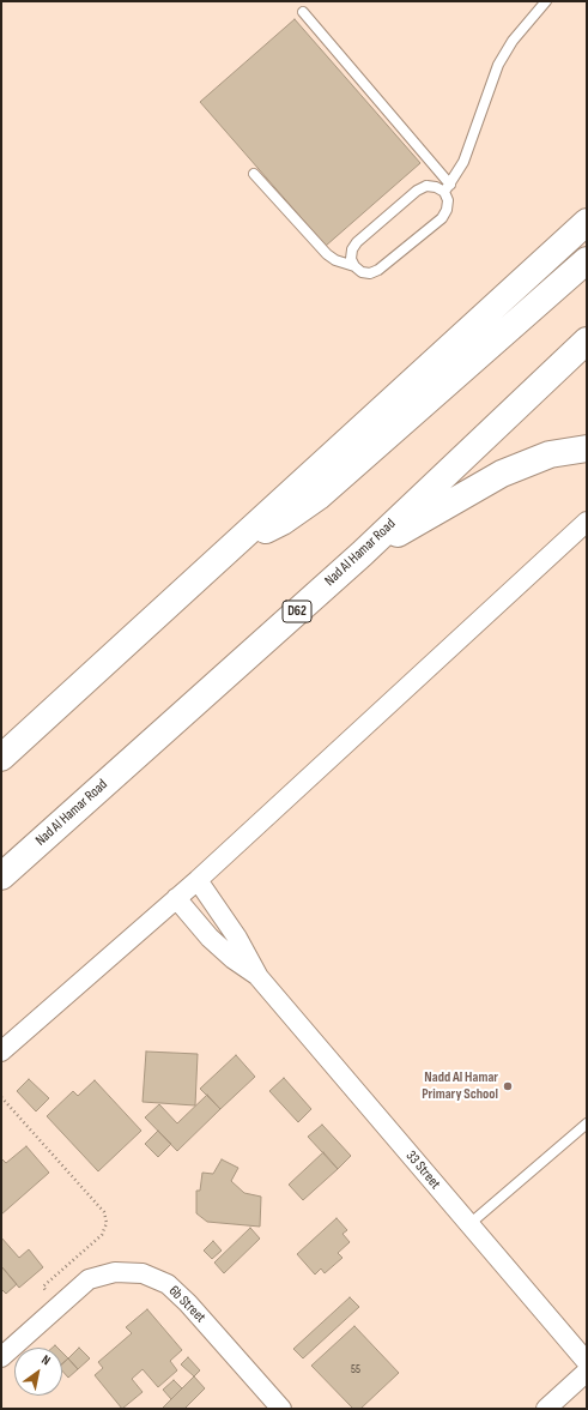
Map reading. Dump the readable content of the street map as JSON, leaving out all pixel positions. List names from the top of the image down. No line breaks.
{"streets":{"main road":["Nad Al Hamar Road","D62"],"street":["33 Street","6b Street"]},"places":["Nadd Al Hamar Primary School"],"house_numbers":["55"],"north":"top right"}
